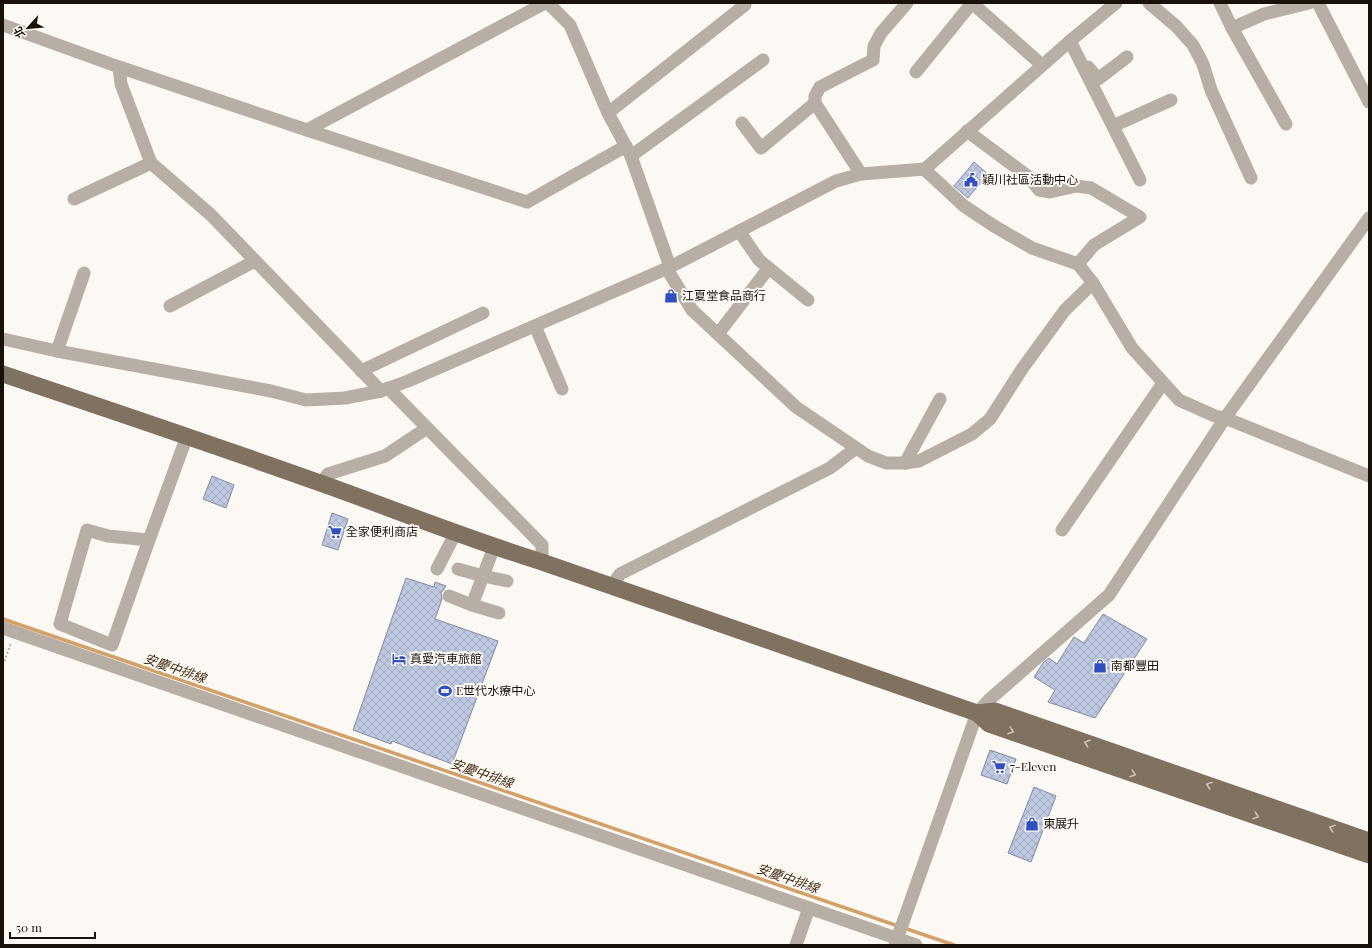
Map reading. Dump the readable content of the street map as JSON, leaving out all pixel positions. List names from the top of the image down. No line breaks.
{"water":["安慶中排線"],"places":{"public building":["穎川社區活動中心"],"shop":["江夏堂食品商行","南都豐田","東展升"],"supermarket":["全家便利商店","7-Eleven"],"hotel":["真愛汽車旅館"],"sports":["E世代水療中心"]},"scale_bar":"50 m","north":"bottom left"}
